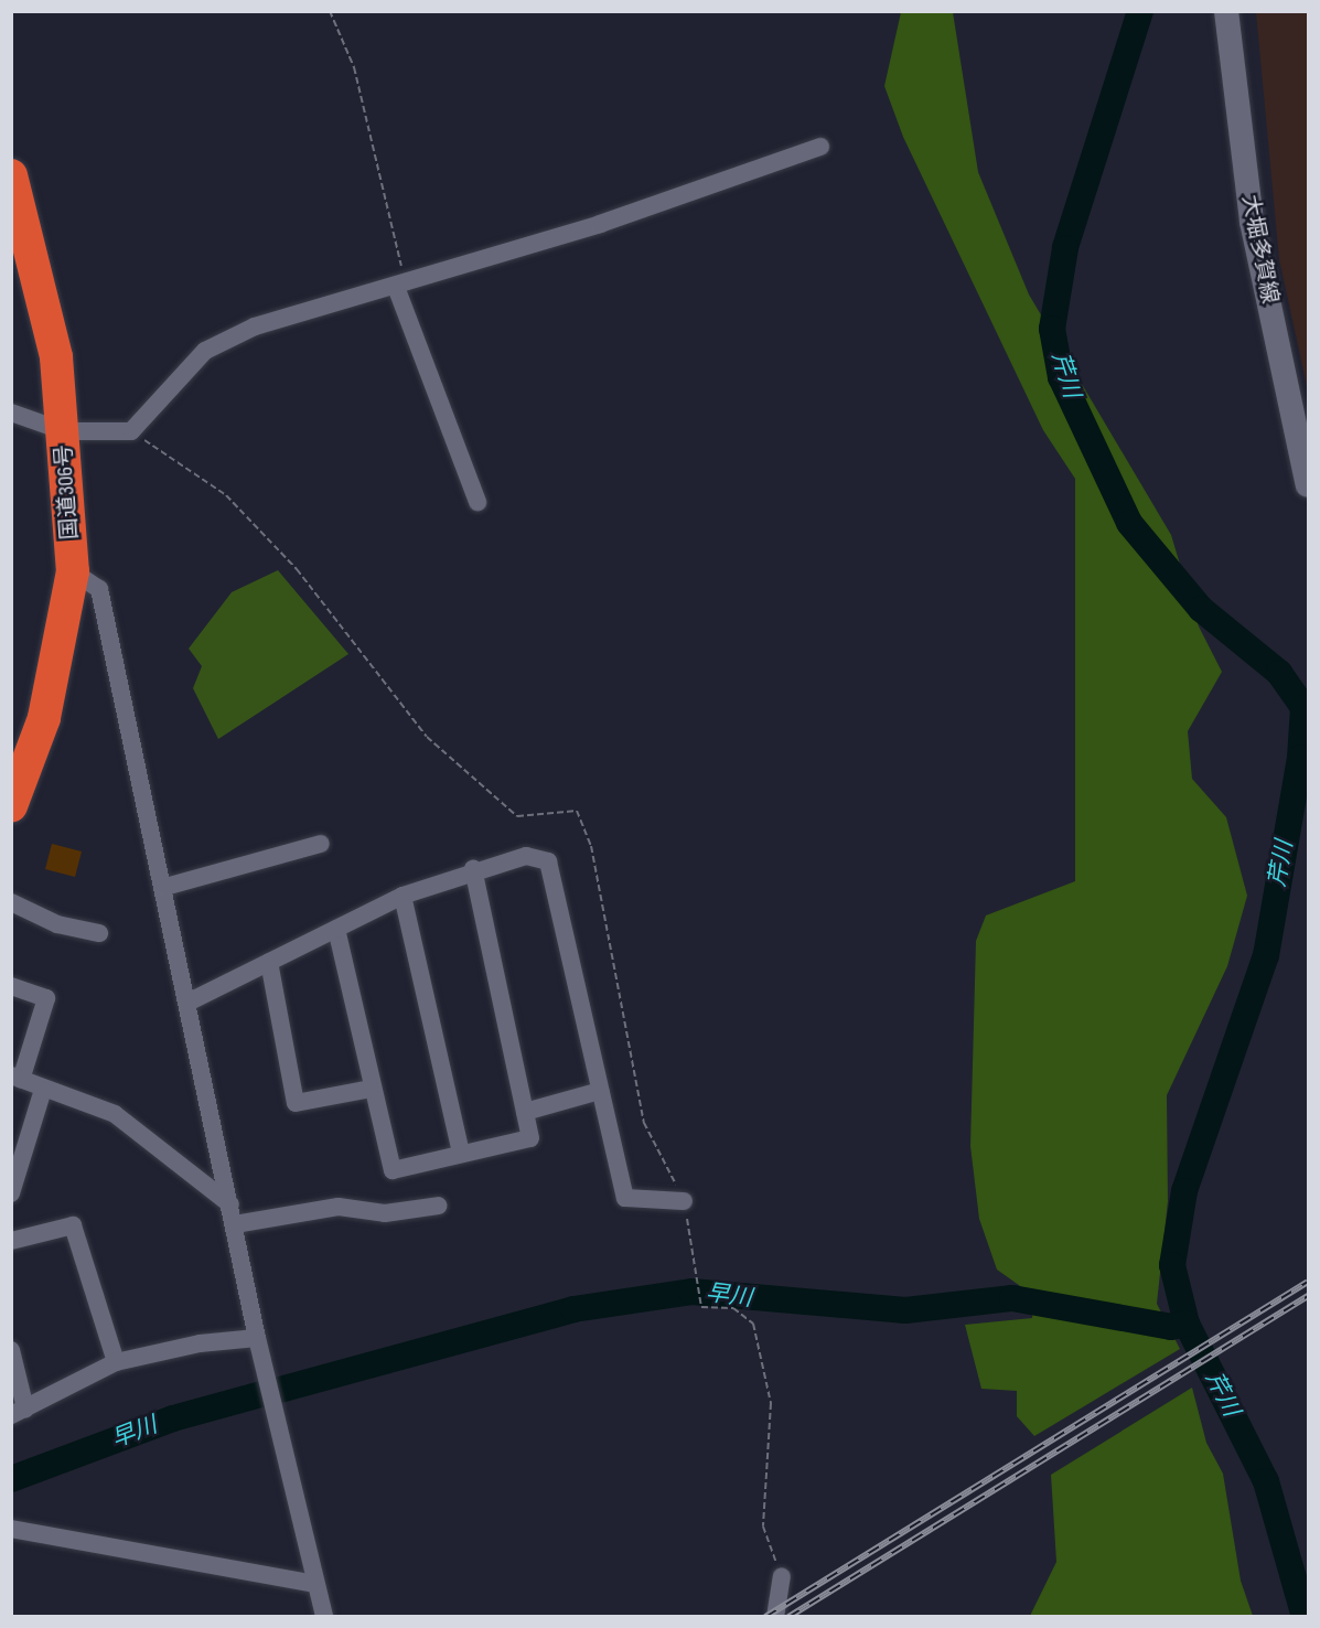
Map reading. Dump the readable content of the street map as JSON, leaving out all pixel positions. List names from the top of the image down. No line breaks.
{"streets":{"highway":["国道306号"],"main road":["大堀多賀線"]},"water":["芹川","早川"]}
